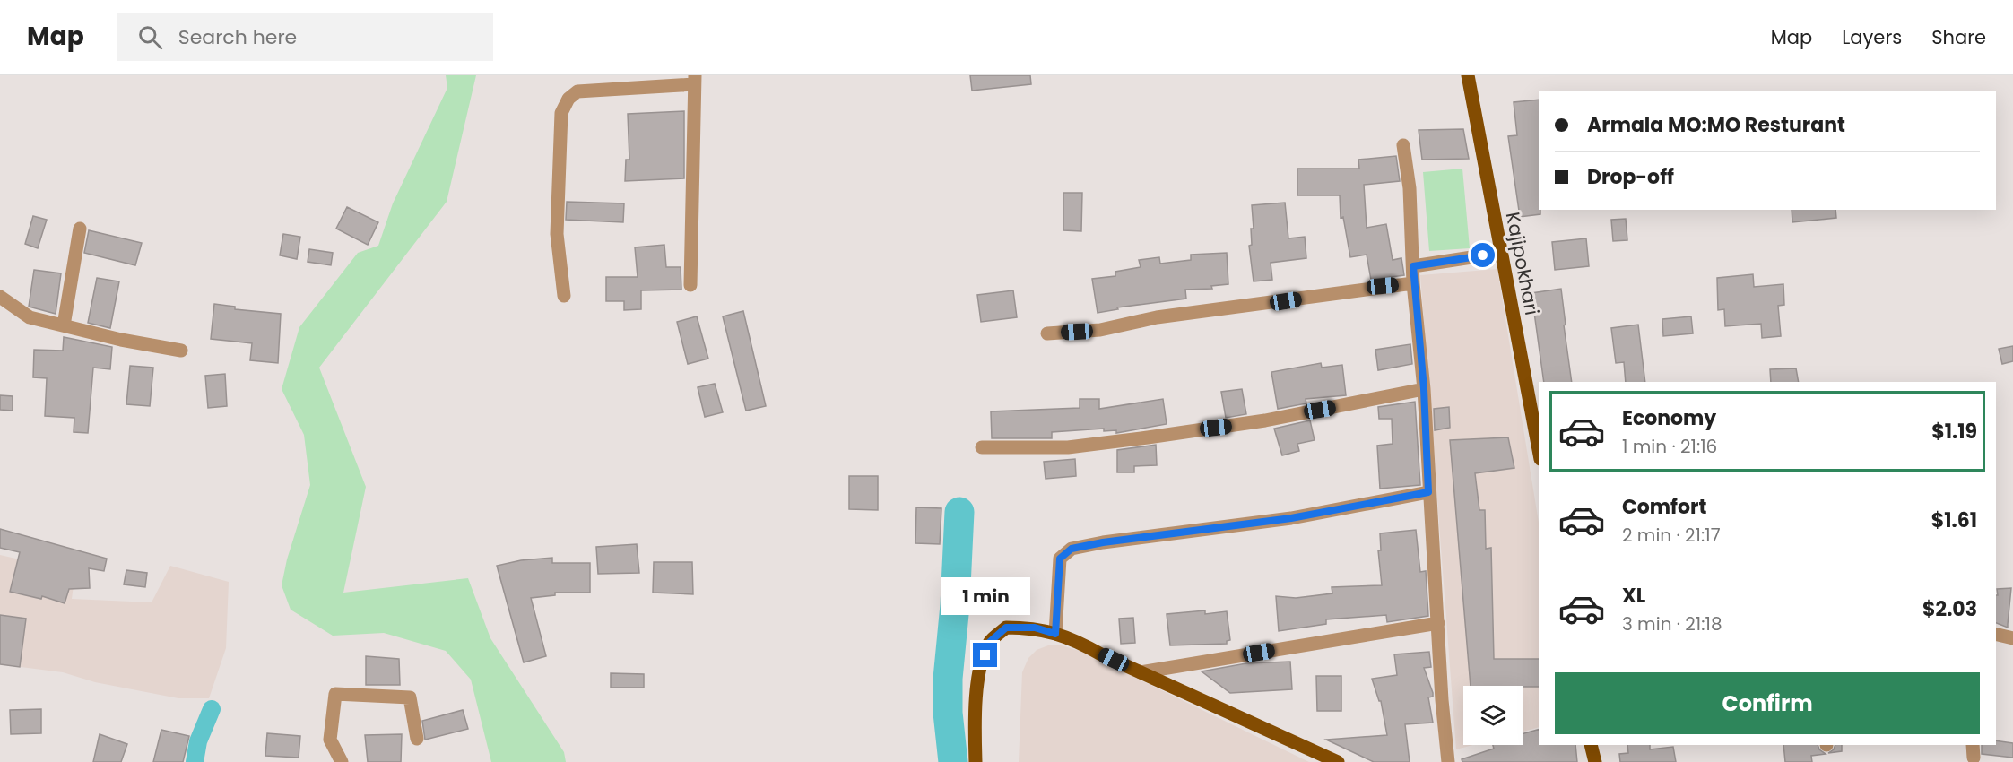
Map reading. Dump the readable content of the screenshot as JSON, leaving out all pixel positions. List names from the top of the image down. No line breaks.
{"streets":{"main road":["Kajipokhari"]},"page":{"header":"Map","search":"Search here","nav":["Map","Layers","Share"],"banner":["Armala MO:MO Resturant","Drop-off"],"list":[{"name":"Economy","note":"1 min · 21:16","value":"$1.19"},{"name":"Comfort","note":"2 min · 21:17","value":"$1.61"},{"name":"XL","note":"3 min · 21:18","value":"$2.03"}],"bubble":"1 min","buttons":"Confirm"}}
